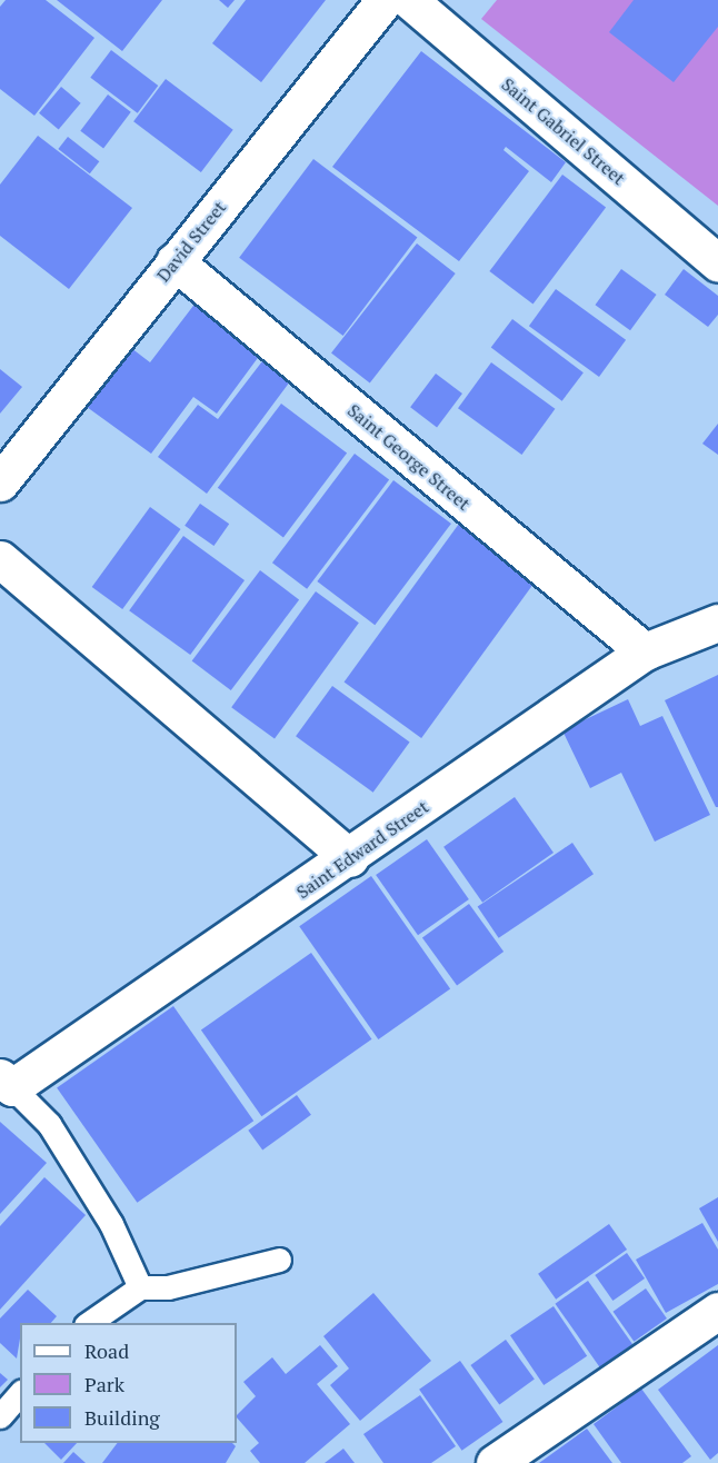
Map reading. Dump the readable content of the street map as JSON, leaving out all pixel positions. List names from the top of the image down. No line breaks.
{"streets":{"street":["Saint Gabriel Street","David Street","Saint George Street","Saint Edward Street"]},"crossings":[["David Street","Saint George Street"],["Saint George Street","Saint Edward Street"]],"legend":["Road","Park","Building"]}
